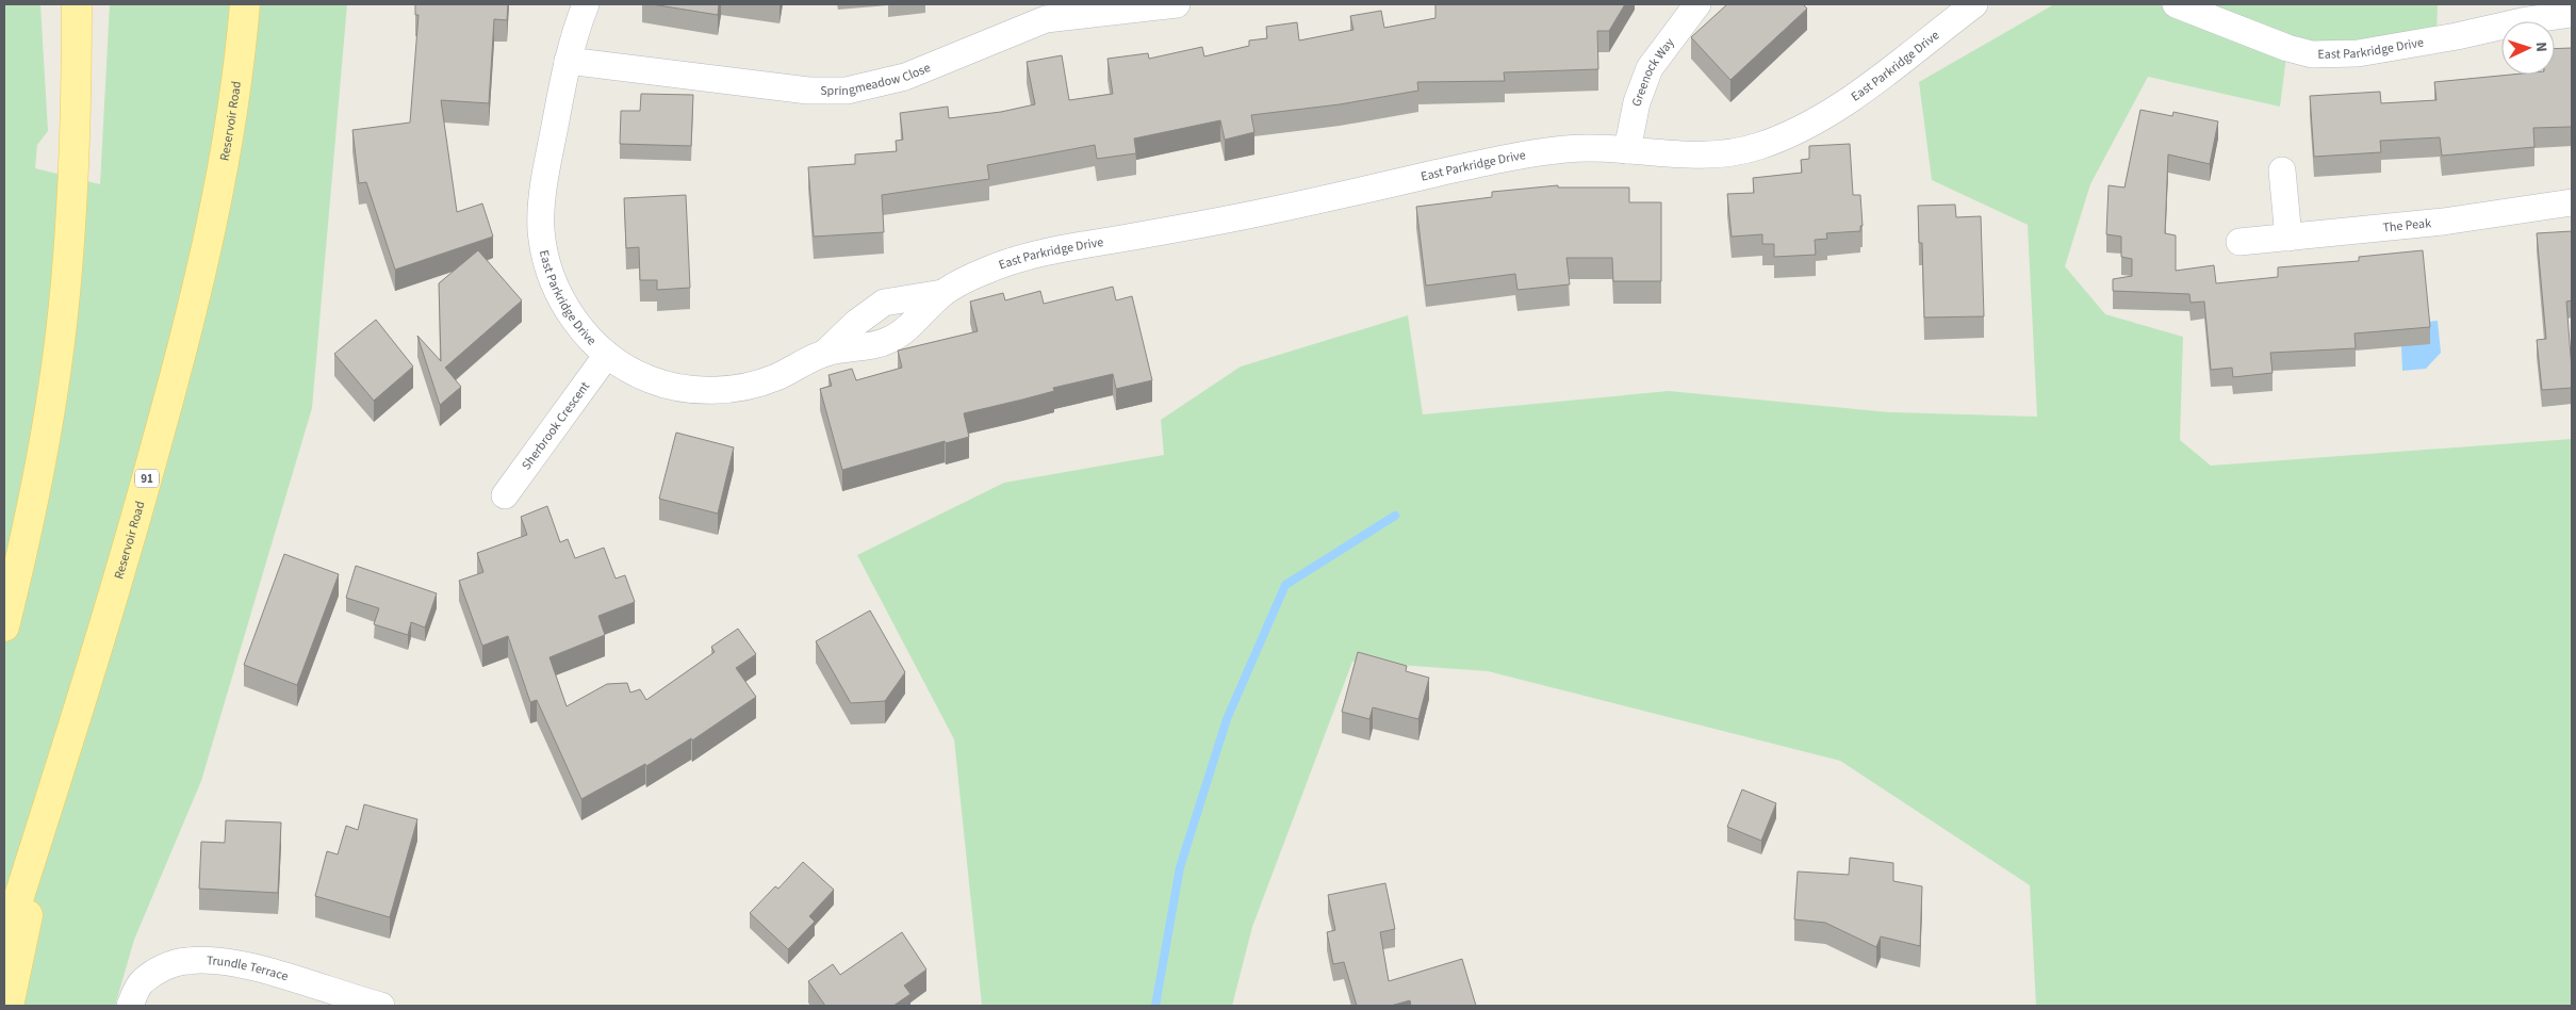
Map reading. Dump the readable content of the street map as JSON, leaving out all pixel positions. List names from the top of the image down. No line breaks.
{"streets":{"main road":["Reservoir Road","91"],"street":["East Parkridge Drive","Greenock Way","Springmeadow Close","The Peak","Sherbrook Crescent","Trundle Terrace"]},"crossings":[["East Parkridge Drive","Greenock Way"],["East Parkridge Drive","Springmeadow Close"],["East Parkridge Drive","Sherbrook Crescent"]],"north":"right"}
